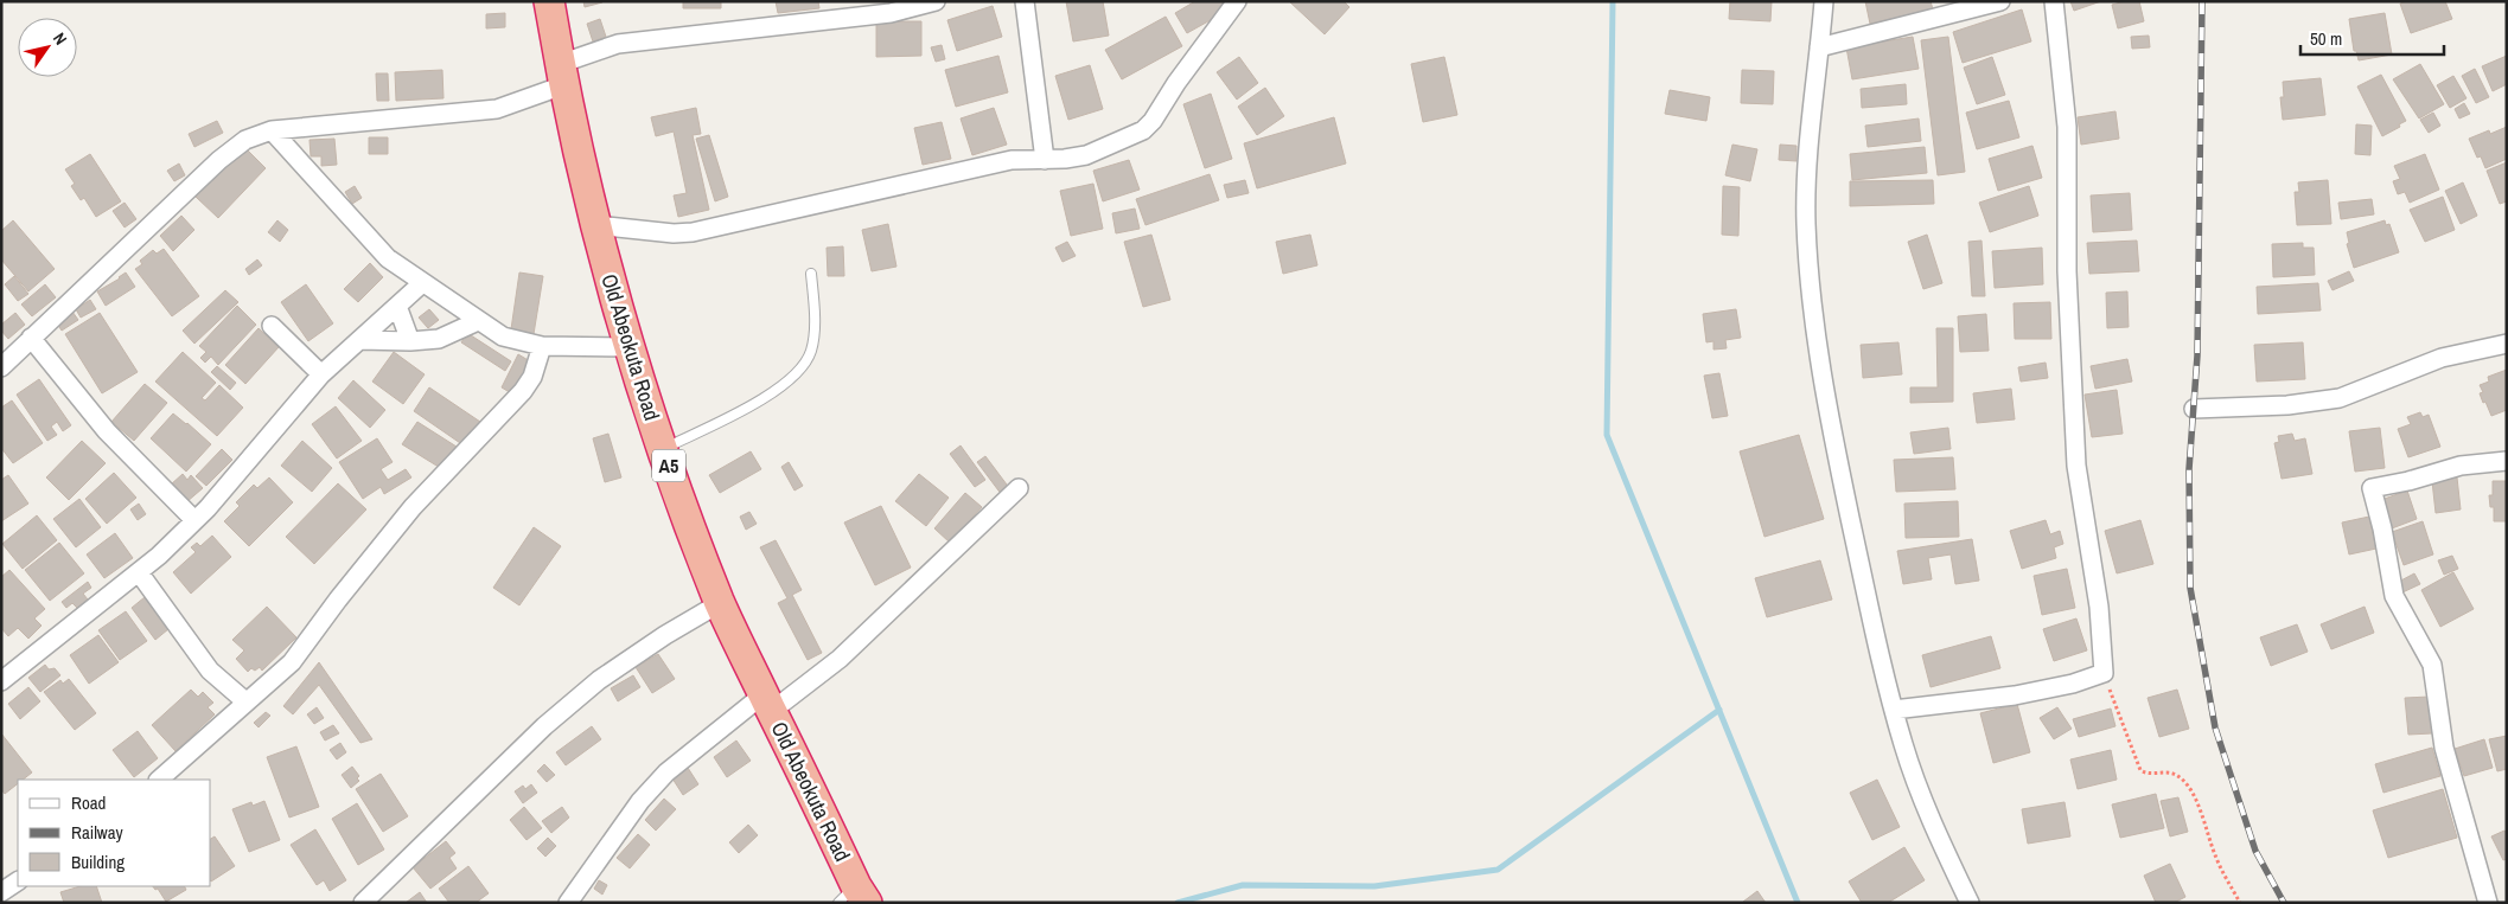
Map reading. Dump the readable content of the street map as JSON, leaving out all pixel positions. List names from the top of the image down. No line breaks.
{"streets":{"highway":["Old Abeokuta Road","A5"]},"legend":["Road","Railway","Building"],"scale_bar":"50 m","north":"top right"}
